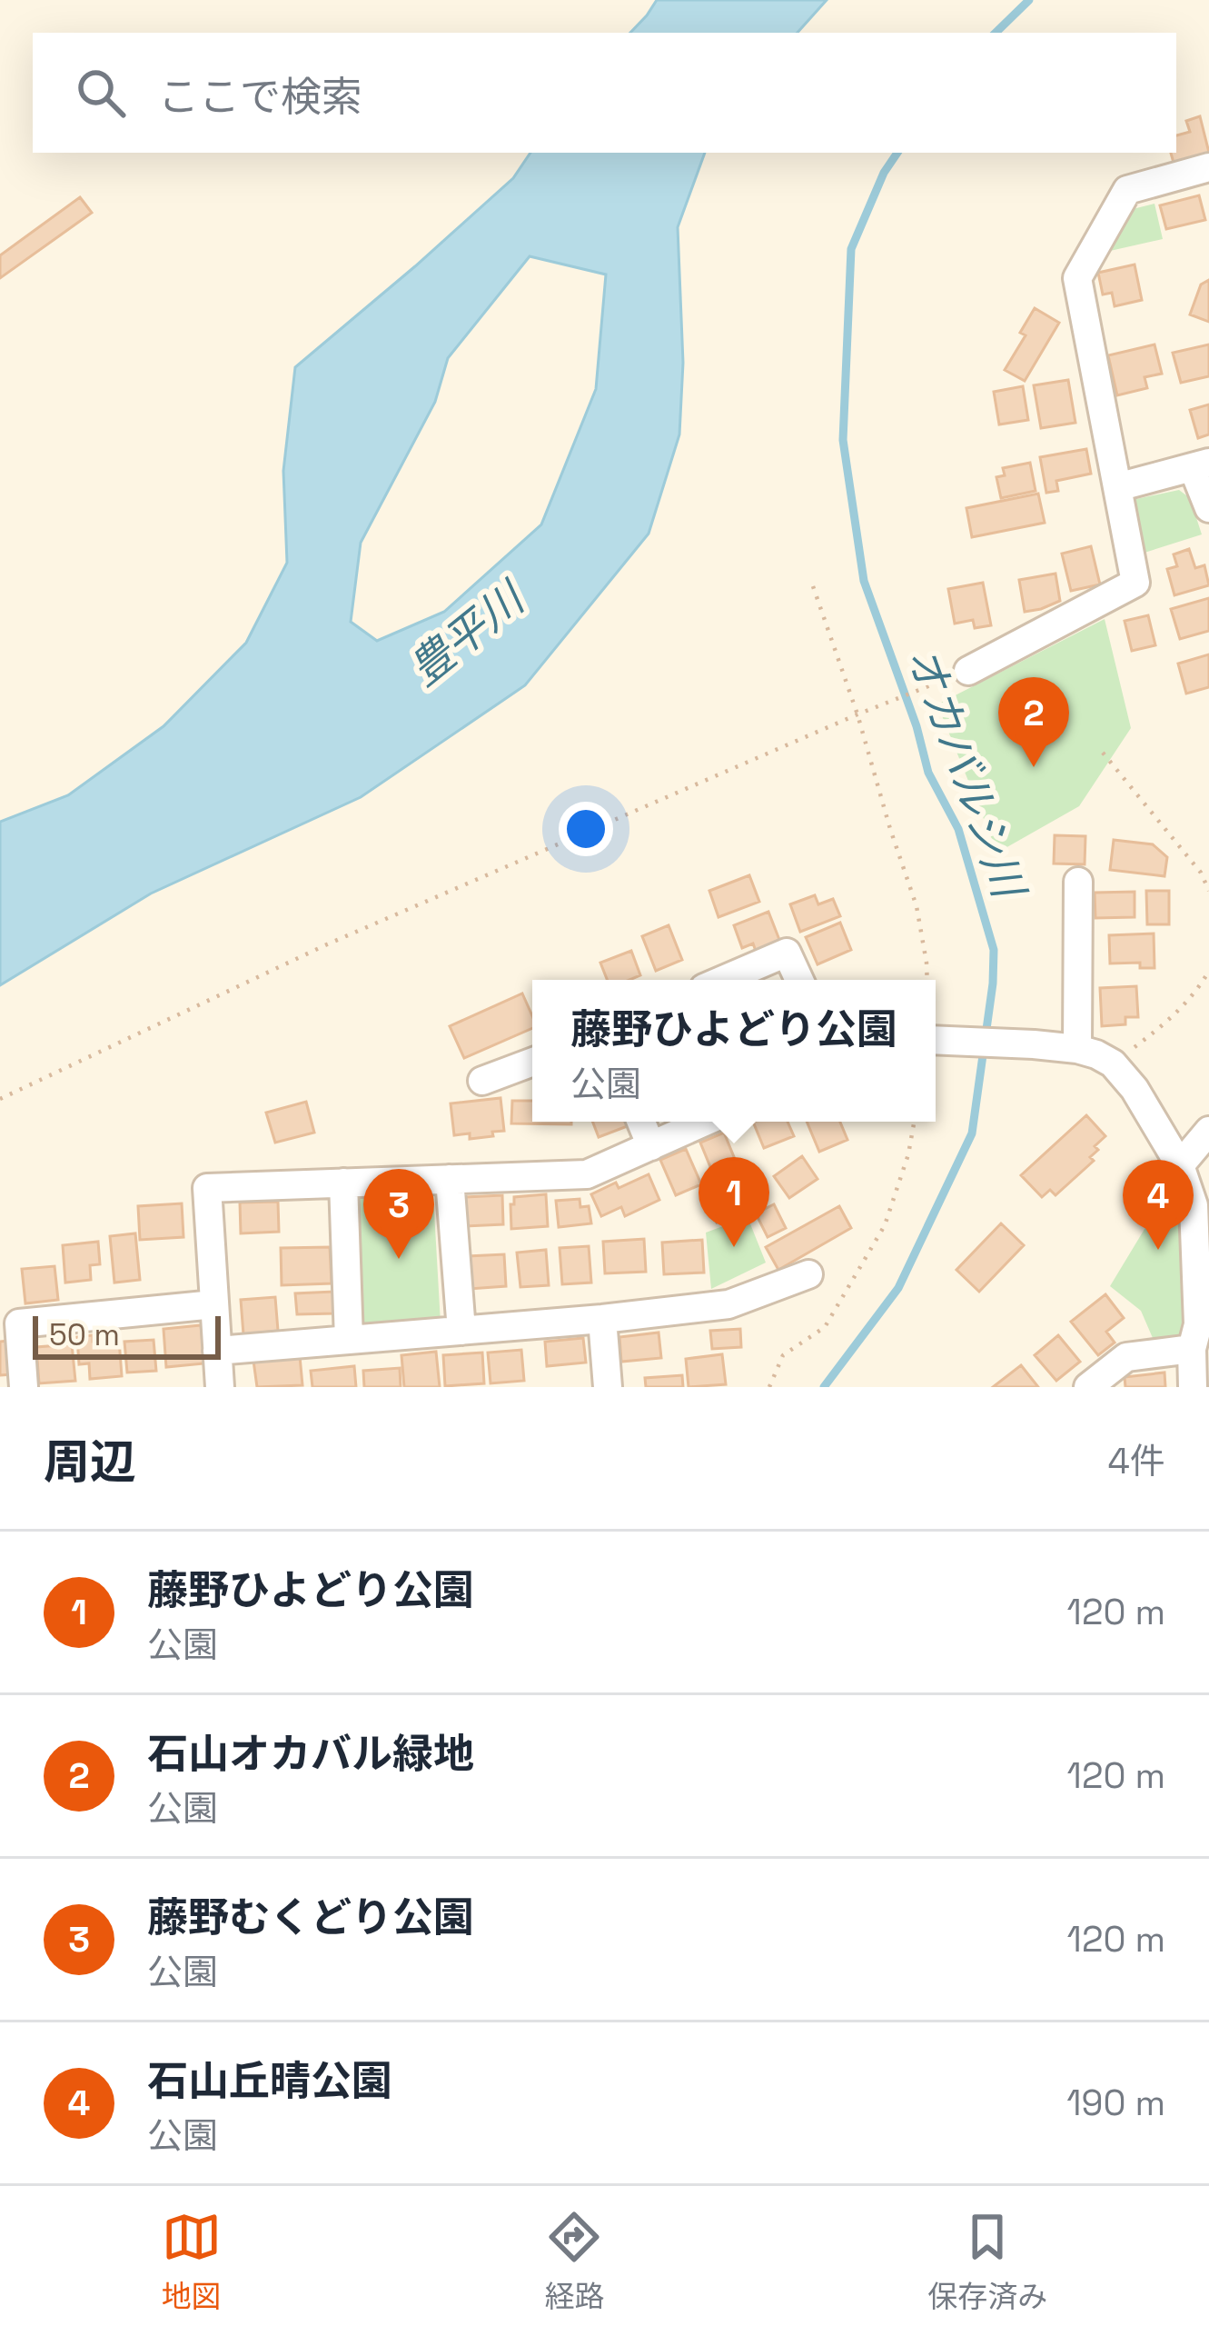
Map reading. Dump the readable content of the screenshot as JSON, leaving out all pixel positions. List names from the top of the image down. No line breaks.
{"water":["豊平川","オカバルシ川"],"scale_bar":"50 m","page":{"search":"ここで検索","pins":["2","1","4","3"],"popup":["藤野ひよどり公園","公園"],"scale":"50 m","heading":["周辺","4件"],"list":[{"mark":"1","name":"藤野ひよどり公園","note":"公園","value":"120 m"},{"mark":"2","name":"石山オカバル緑地","note":"公園","value":"120 m"},{"mark":"3","name":"藤野むくどり公園","note":"公園","value":"120 m"},{"mark":"4","name":"石山丘晴公園","note":"公園","value":"190 m"}],"nav":["地図","経路","保存済み"]}}
